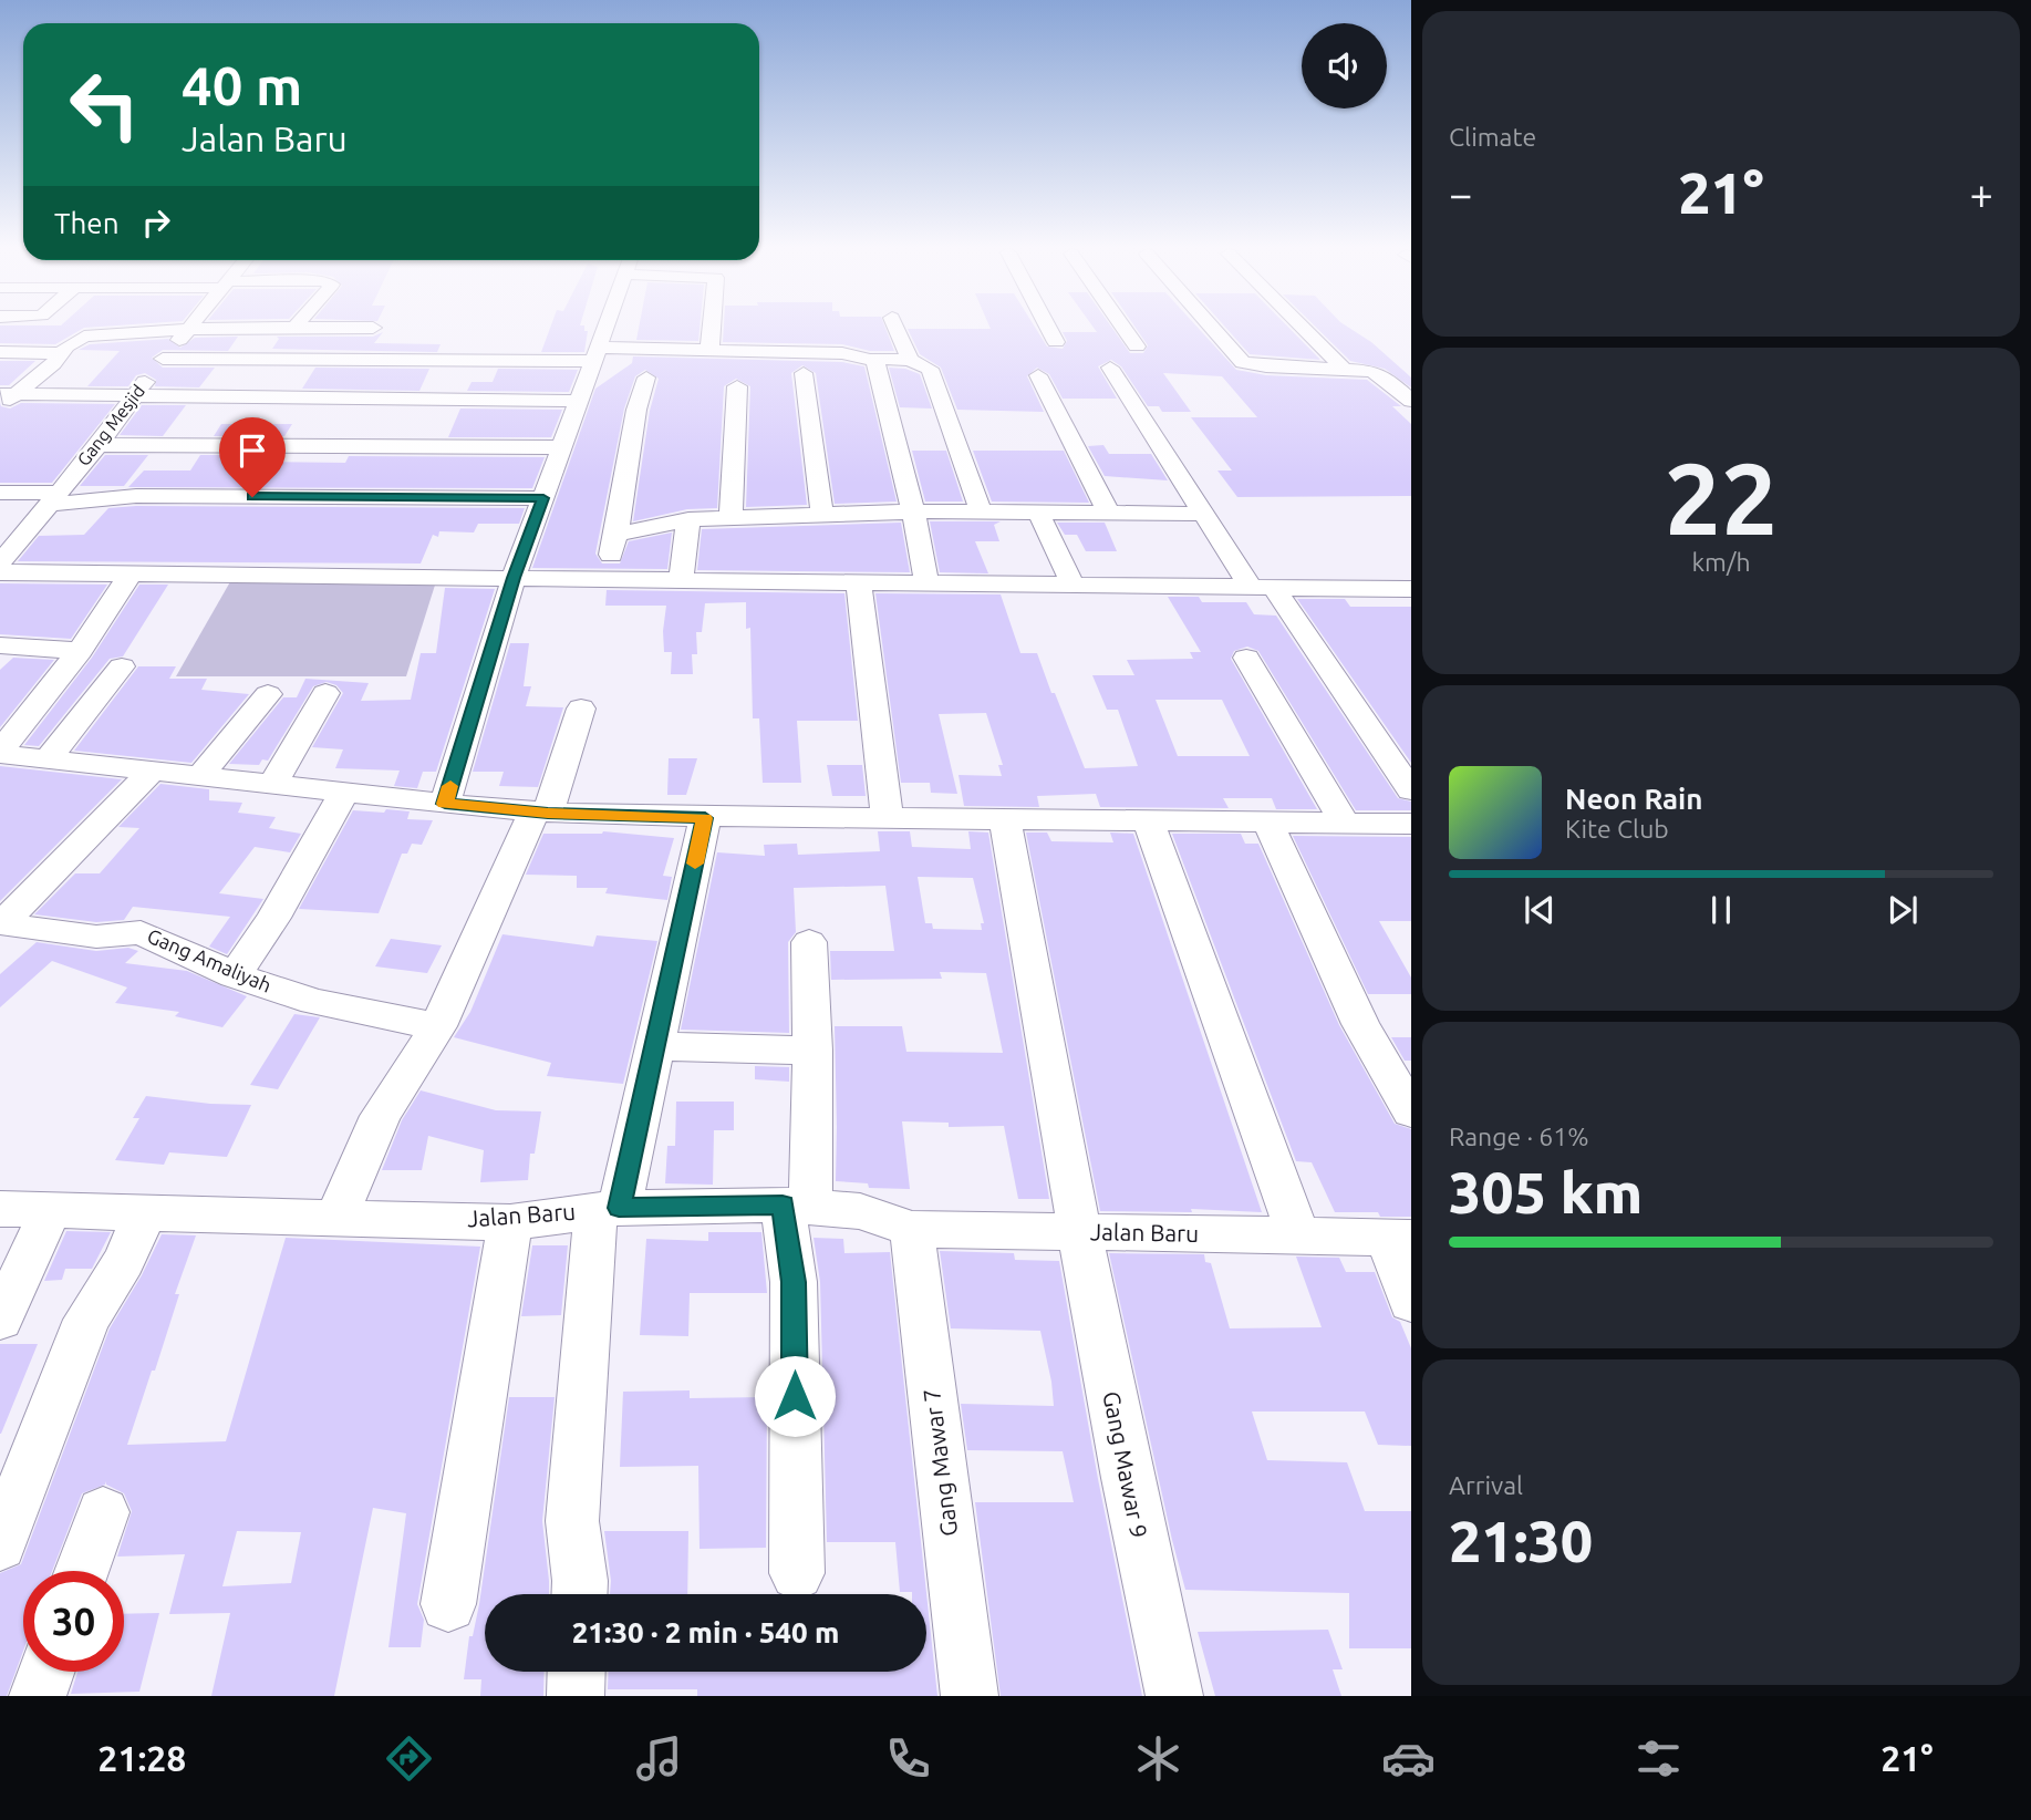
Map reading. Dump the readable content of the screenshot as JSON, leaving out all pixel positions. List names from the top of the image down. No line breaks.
{"streets":{"street":["Gang Mesjid","Gang Amaliyah","Jalan Baru","Gang Mawar 7","Gang Mawar 9"]},"crossings":[["Jalan Baru","Gang Mawar 7"],["Jalan Baru","Gang Mawar 9"]],"page":{"tile":["Climate",["22","km/h"],["Range · 61%","305 km"],["Arrival","21:30"]],"turn":["40 m","Jalan Baru"],"heat":["−","21°","+"],"then":"Then","song":["Neon Rain","Kite Club"],"limit":"30","trip":"21:30 · 2 min · 540 m","tabs":["21:28","21°"]}}
